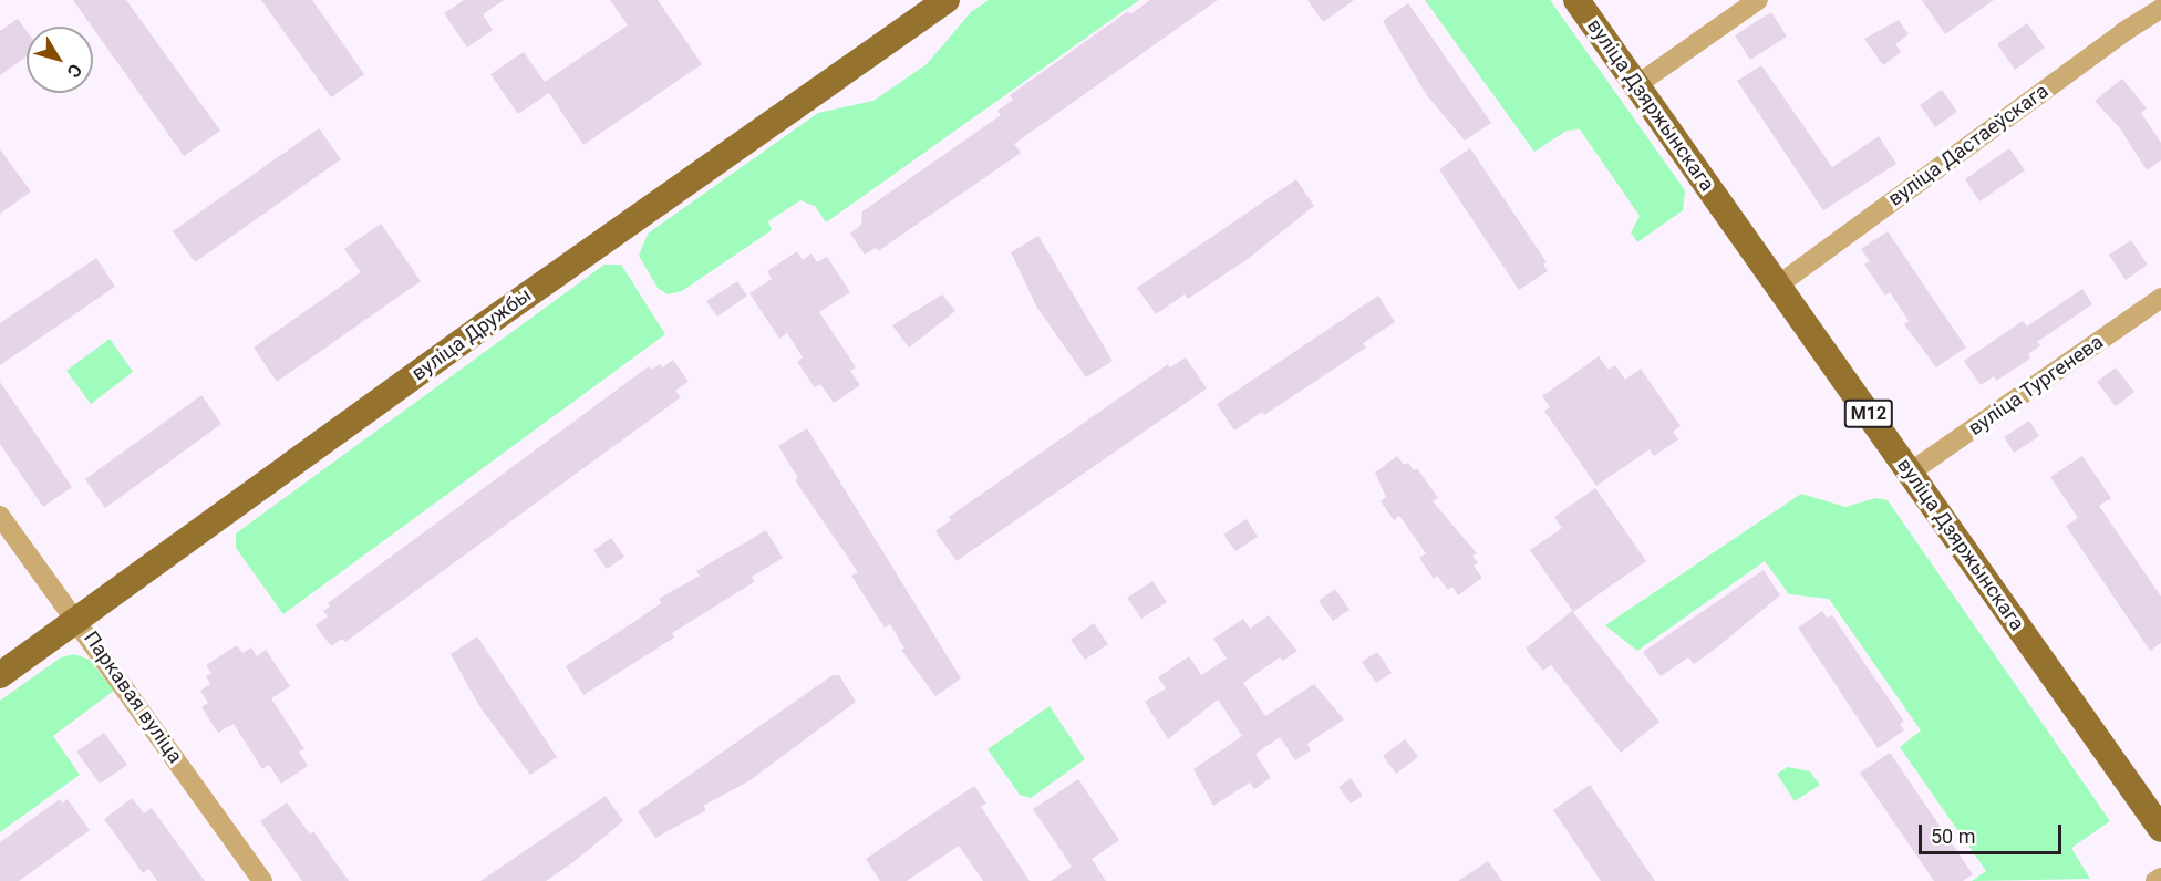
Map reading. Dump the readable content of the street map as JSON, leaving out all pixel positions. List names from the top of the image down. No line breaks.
{"streets":{"main road":["вуліца Дзяржынскага","вуліца Дружбы","М12"],"street":["вуліца Дастаеўскага","вуліца Тургенева","Паркавая вуліца"]},"crossings":[["вуліца Дзяржынскага","вуліца Дастаеўскага"],["вуліца Дзяржынскага","вуліца Тургенева"],["вуліца Дружбы","Паркавая вуліца"]],"scale_bar":"50 m","north":"bottom right"}
